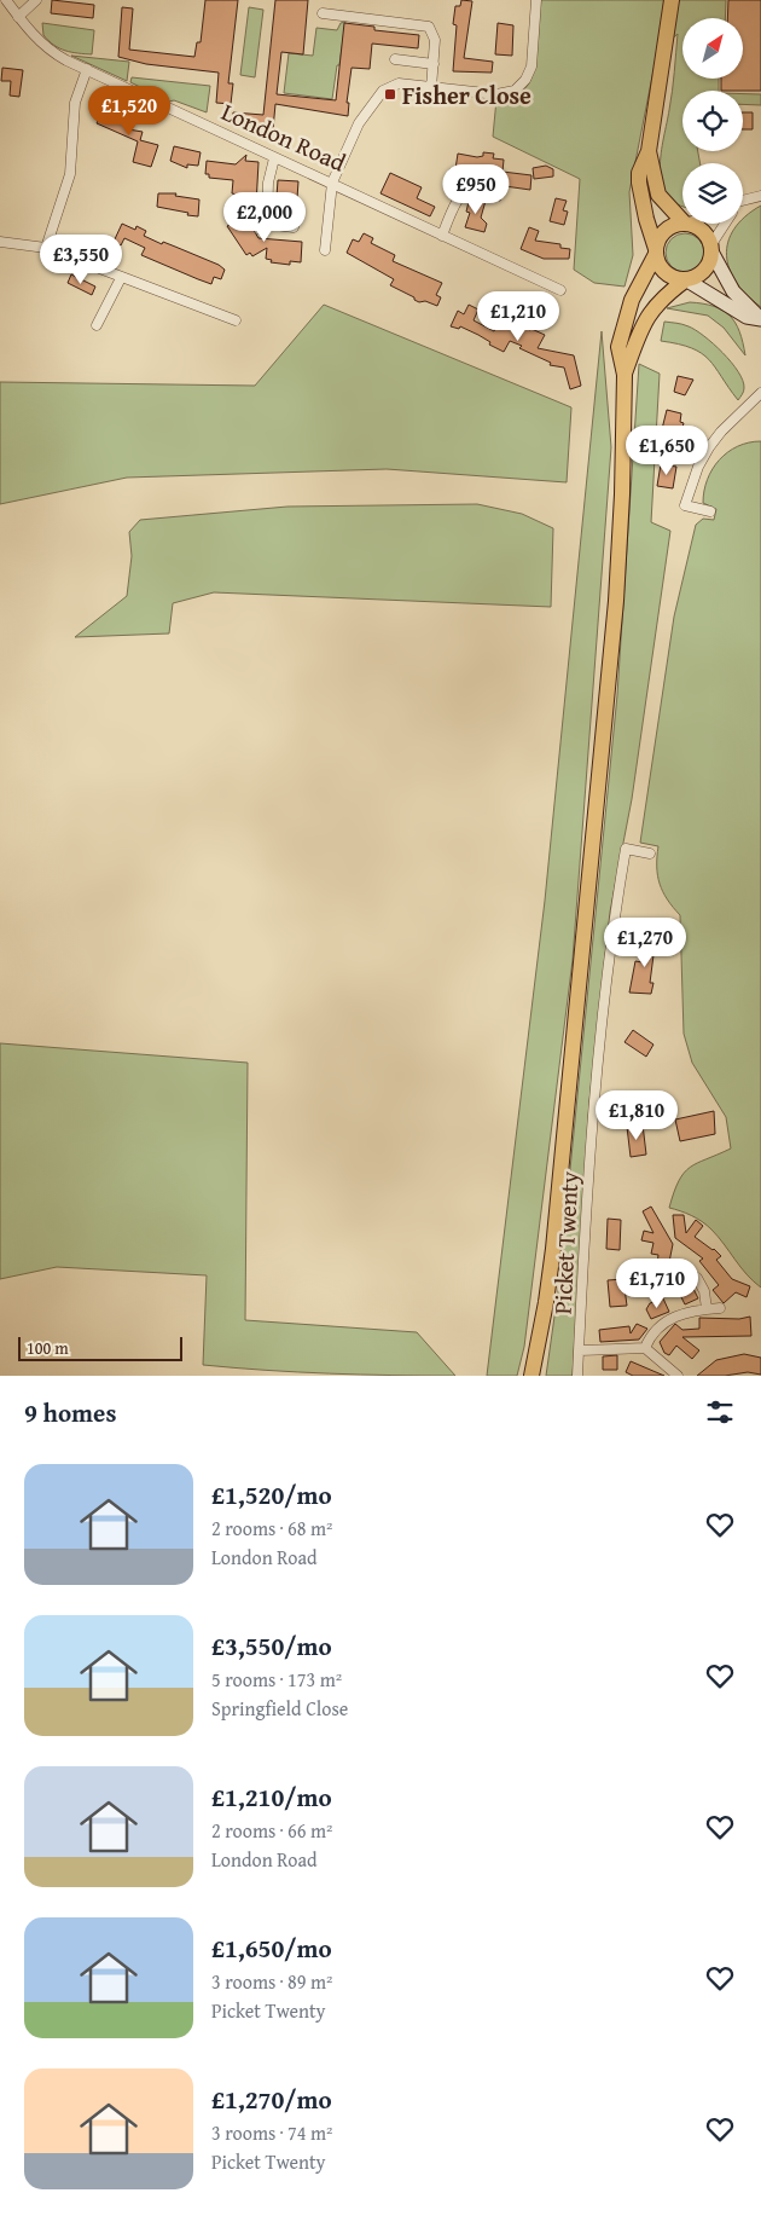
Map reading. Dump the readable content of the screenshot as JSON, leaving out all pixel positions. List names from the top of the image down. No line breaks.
{"streets":{"street":["London Road","Picket Twenty"]},"places":{"transit":["Fisher Close"]},"scale_bar":"100 m","north":"top right","page":{"price":["£1,520","£950","£2,000","£3,550","£1,210","£1,650","£1,270","£1,810","£1,710"],"scale":"100 m","heading":"9 homes","list":[{"name":"£1,520/mo","note":"2 rooms · 68 m² · London Road"},{"name":"£3,550/mo","note":"5 rooms · 173 m² · Springfield Close"},{"name":"£1,210/mo","note":"2 rooms · 66 m² · London Road"},{"name":"£1,650/mo","note":"3 rooms · 89 m² · Picket Twenty"},{"name":"£1,270/mo","note":"3 rooms · 74 m² · Picket Twenty"}]}}
